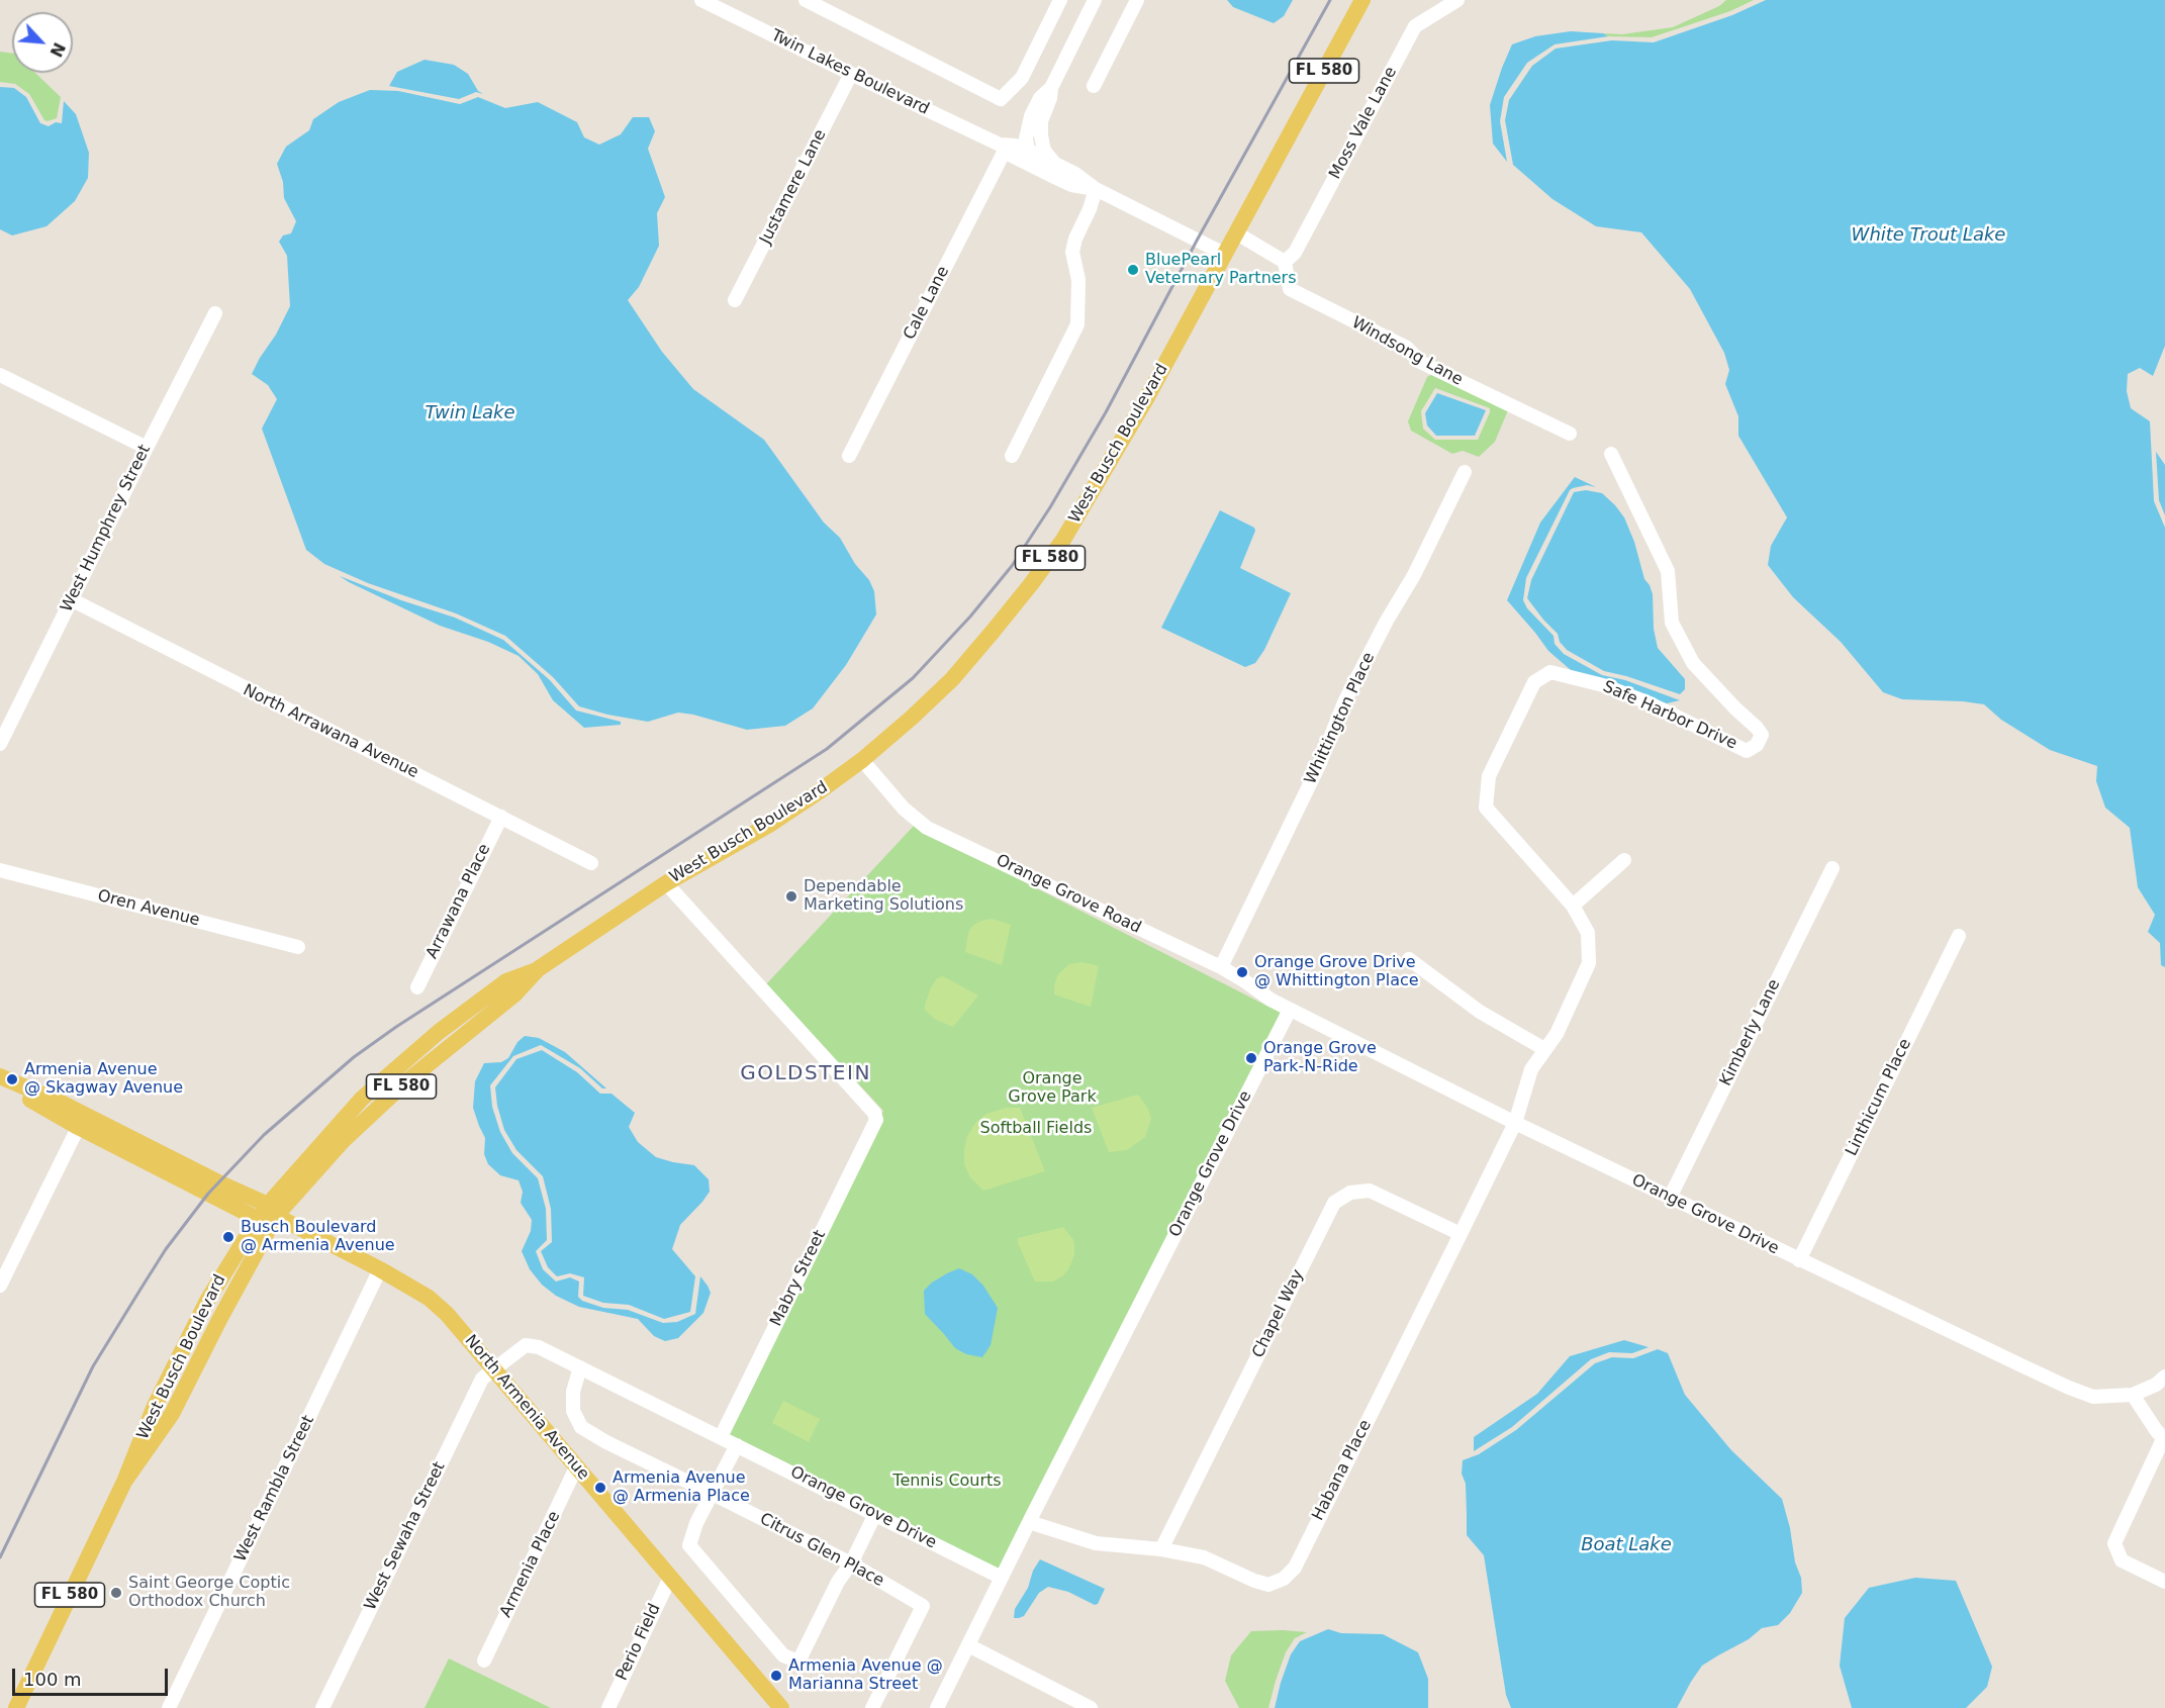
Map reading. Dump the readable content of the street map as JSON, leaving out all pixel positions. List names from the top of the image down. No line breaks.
{"streets":{"main road":["FL 580","West Busch Boulevard","North Armenia Avenue"],"street":["Twin Lakes Boulevard","Moss Vale Lane","Justamere Lane","Cale Lane","Windsong Lane","West Humphrey Street","Safe Harbor Drive","Whittington Place","North Arrawana Avenue","Orange Grove Road","Arrawana Place","Oren Avenue","Kimberly Lane","Linthicum Place","Orange Grove Drive","Mabry Street","Chapel Way","Habana Place","West Rambla Street","West Sewaha Street","Citrus Glen Place","Armenia Place","Perio Field"]},"crossings":[["Twin Lakes Boulevard","Justamere Lane"],["Twin Lakes Boulevard","Cale Lane"],["Twin Lakes Boulevard","West Busch Boulevard"],["Moss Vale Lane","Windsong Lane"],["West Busch Boulevard","Orange Grove Road"],["West Busch Boulevard","Mabry Street"],["West Busch Boulevard","North Armenia Avenue"],["West Humphrey Street","North Arrawana Avenue"],["Safe Harbor Drive","Orange Grove Drive"],["Safe Harbor Drive","Habana Place"],["Whittington Place","Orange Grove Road"],["North Arrawana Avenue","Arrawana Place"],["Orange Grove Road","Orange Grove Drive"],["Kimberly Lane","Orange Grove Drive"],["Linthicum Place","Orange Grove Drive"],["Orange Grove Drive","Mabry Street"],["Orange Grove Drive","North Armenia Avenue"],["Orange Grove Drive","Habana Place"],["Orange Grove Drive","West Sewaha Street"],["Orange Grove Drive","Citrus Glen Place"],["Chapel Way","Habana Place"],["North Armenia Avenue","West Rambla Street"],["North Armenia Avenue","West Sewaha Street"],["North Armenia Avenue","Armenia Place"],["North Armenia Avenue","Perio Field"]],"districts":["GOLDSTEIN"],"water":["White Trout Lake","Twin Lake","Boat Lake"],"parks":["Orange Grove Park","Softball Fields","Tennis Courts"],"places":["BluePearl Veternary Partners","Dependable Marketing Solutions","Orange Grove Drive @ Whittington Place","Orange Grove Park-N-Ride","Armenia Avenue @ Skagway Avenue","Busch Boulevard @ Armenia Avenue","Armenia Avenue @ Armenia Place","Saint George Coptic Orthodox Church","Armenia Avenue @ Marianna Street"],"scale_bar":"100 m","north":"bottom right"}
